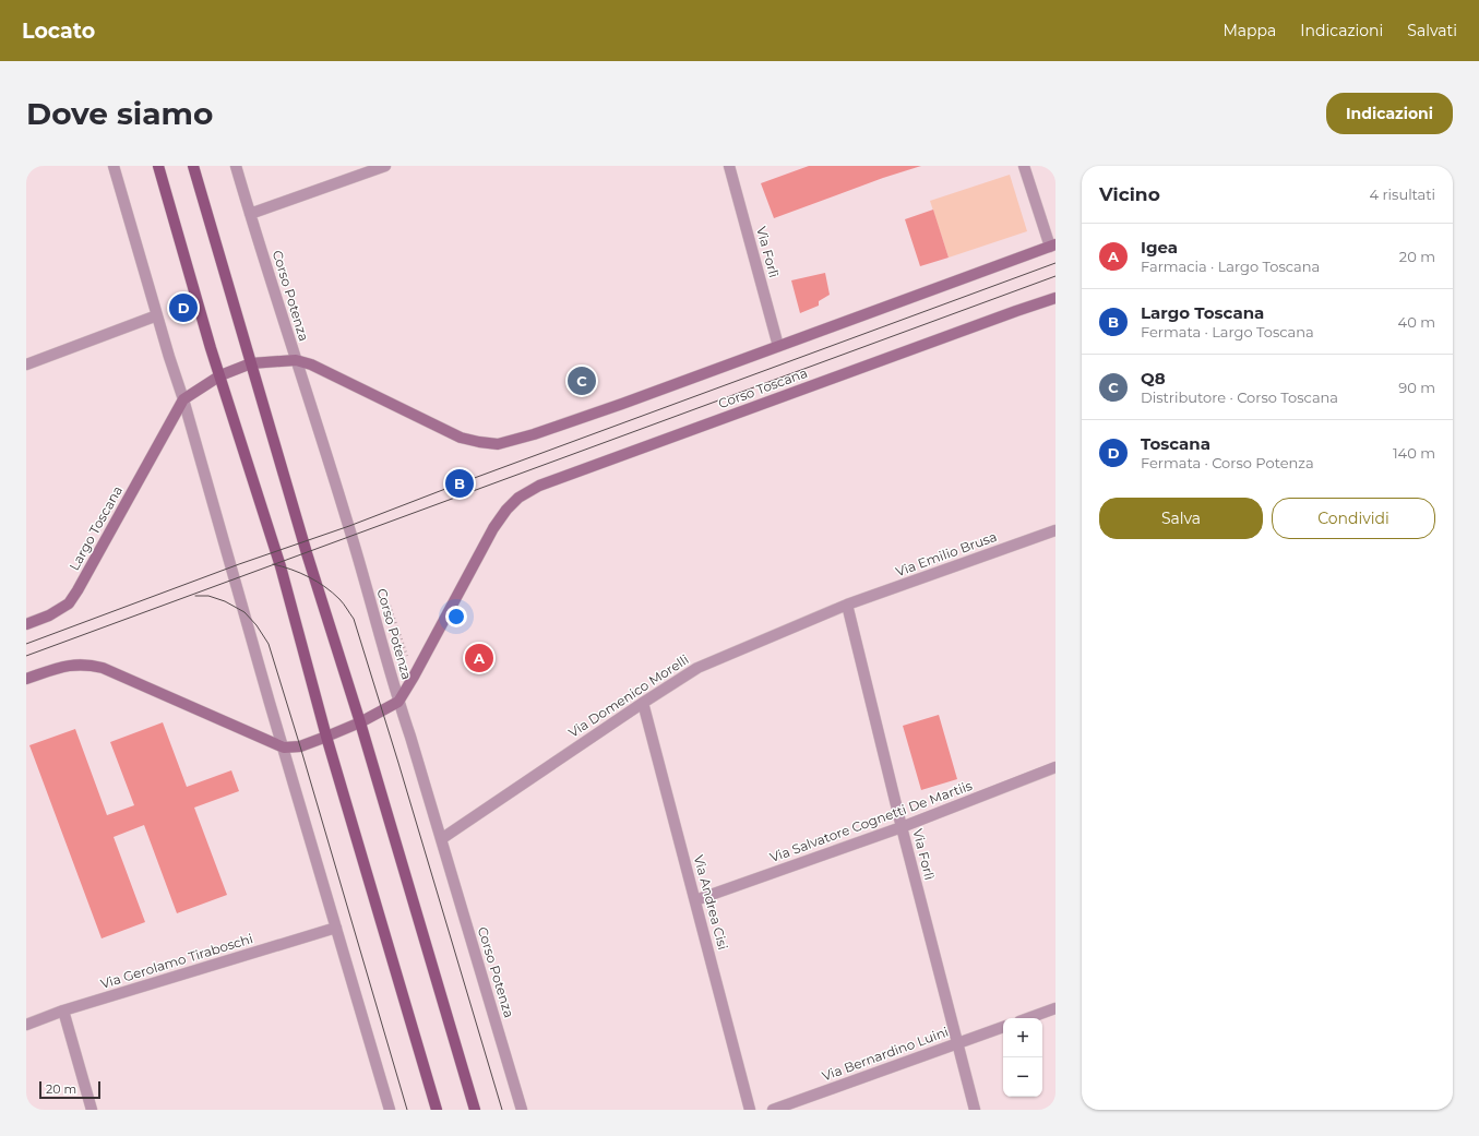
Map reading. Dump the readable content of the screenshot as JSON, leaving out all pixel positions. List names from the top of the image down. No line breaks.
{"streets":{"street":["Via Forlì","Corso Potenza","Corso Toscana","Largo Toscana","Via Emilio Brusa","Via Domenico Morelli","Via Salvatore Cognetti De Martiis","Via Andrea Cisi","Via Gerolamo Tiraboschi","Via Bernardino Luini"]},"crossings":[["Via Forlì","Largo Toscana"],["Via Forlì","Via Emilio Brusa"],["Via Forlì","Via Domenico Morelli"],["Via Forlì","Via Salvatore Cognetti De Martiis"],["Via Forlì","Via Bernardino Luini"],["Corso Potenza","Corso Toscana"],["Corso Potenza","Largo Toscana"],["Corso Potenza","Via Domenico Morelli"],["Via Emilio Brusa","Via Domenico Morelli"],["Via Domenico Morelli","Via Andrea Cisi"],["Via Salvatore Cognetti De Martiis","Via Andrea Cisi"]],"scale_bar":"20 m","page":{"header":"Locato","nav":["Mappa","Indicazioni","Salvati"],"buttons":["Indicazioni",["Salva","Condividi"]],"title":"Dove siamo","heading":["Vicino","4 risultati"],"list":[{"mark":"A","name":"Igea","note":"Farmacia · Largo Toscana","value":"20 m"},{"mark":"B","name":"Largo Toscana","note":"Fermata · Largo Toscana","value":"40 m"},{"mark":"C","name":"Q8","note":"Distributore · Corso Toscana","value":"90 m"},{"mark":"D","name":"Toscana","note":"Fermata · Corso Potenza","value":"140 m"}],"pins":["D","C","B","A"],"map_buttons":["+","−"],"scale":"20 m"}}
